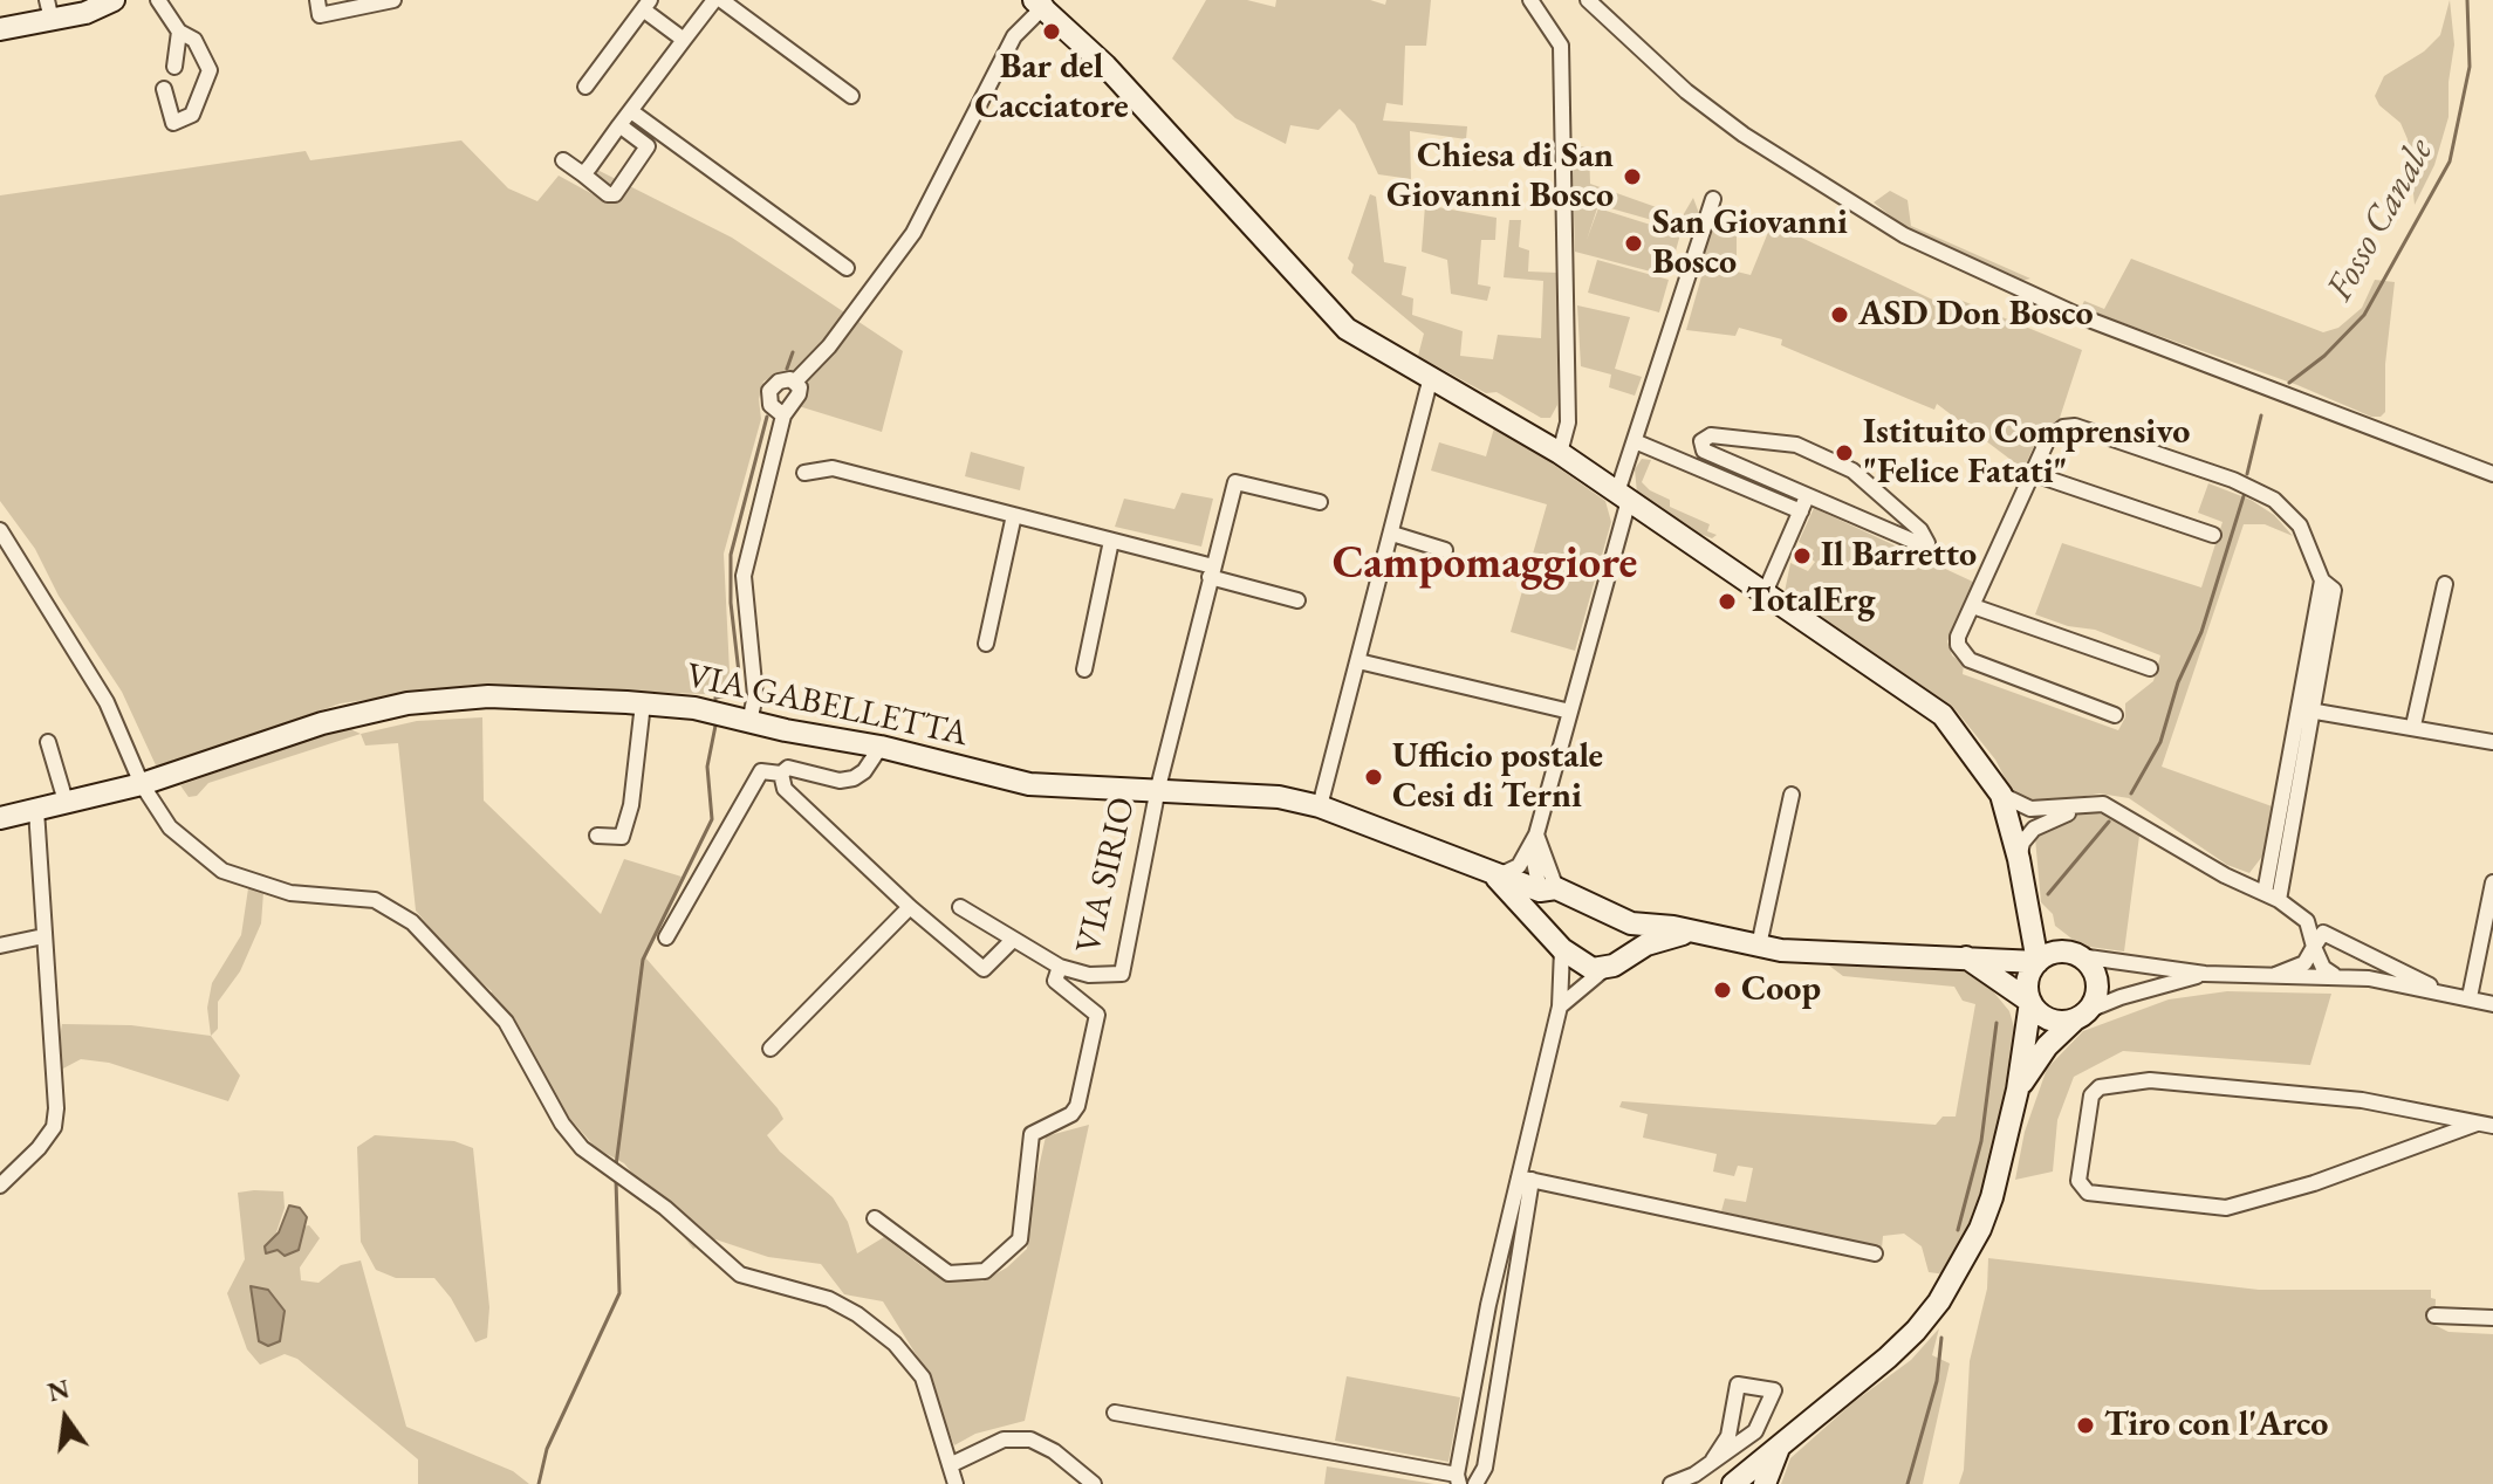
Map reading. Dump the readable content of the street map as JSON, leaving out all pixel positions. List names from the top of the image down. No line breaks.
{"streets":{"street":["VIA GABELLETTA","VIA SIRIO"]},"crossings":[["VIA GABELLETTA","VIA SIRIO"]],"districts":["Campomaggiore"],"water":["Fosso Canale"],"places":["Bar del Cacciatore","Chiesa di San Giovanni Bosco","San Giovanni Bosco","ASD Don Bosco","Istituito Comprensivo \"Felice Fatati\"","Il Barretto","TotalErg","Ufficio postale Cesi di Terni","Coop","Tiro con l'Arco"],"north":"top"}
